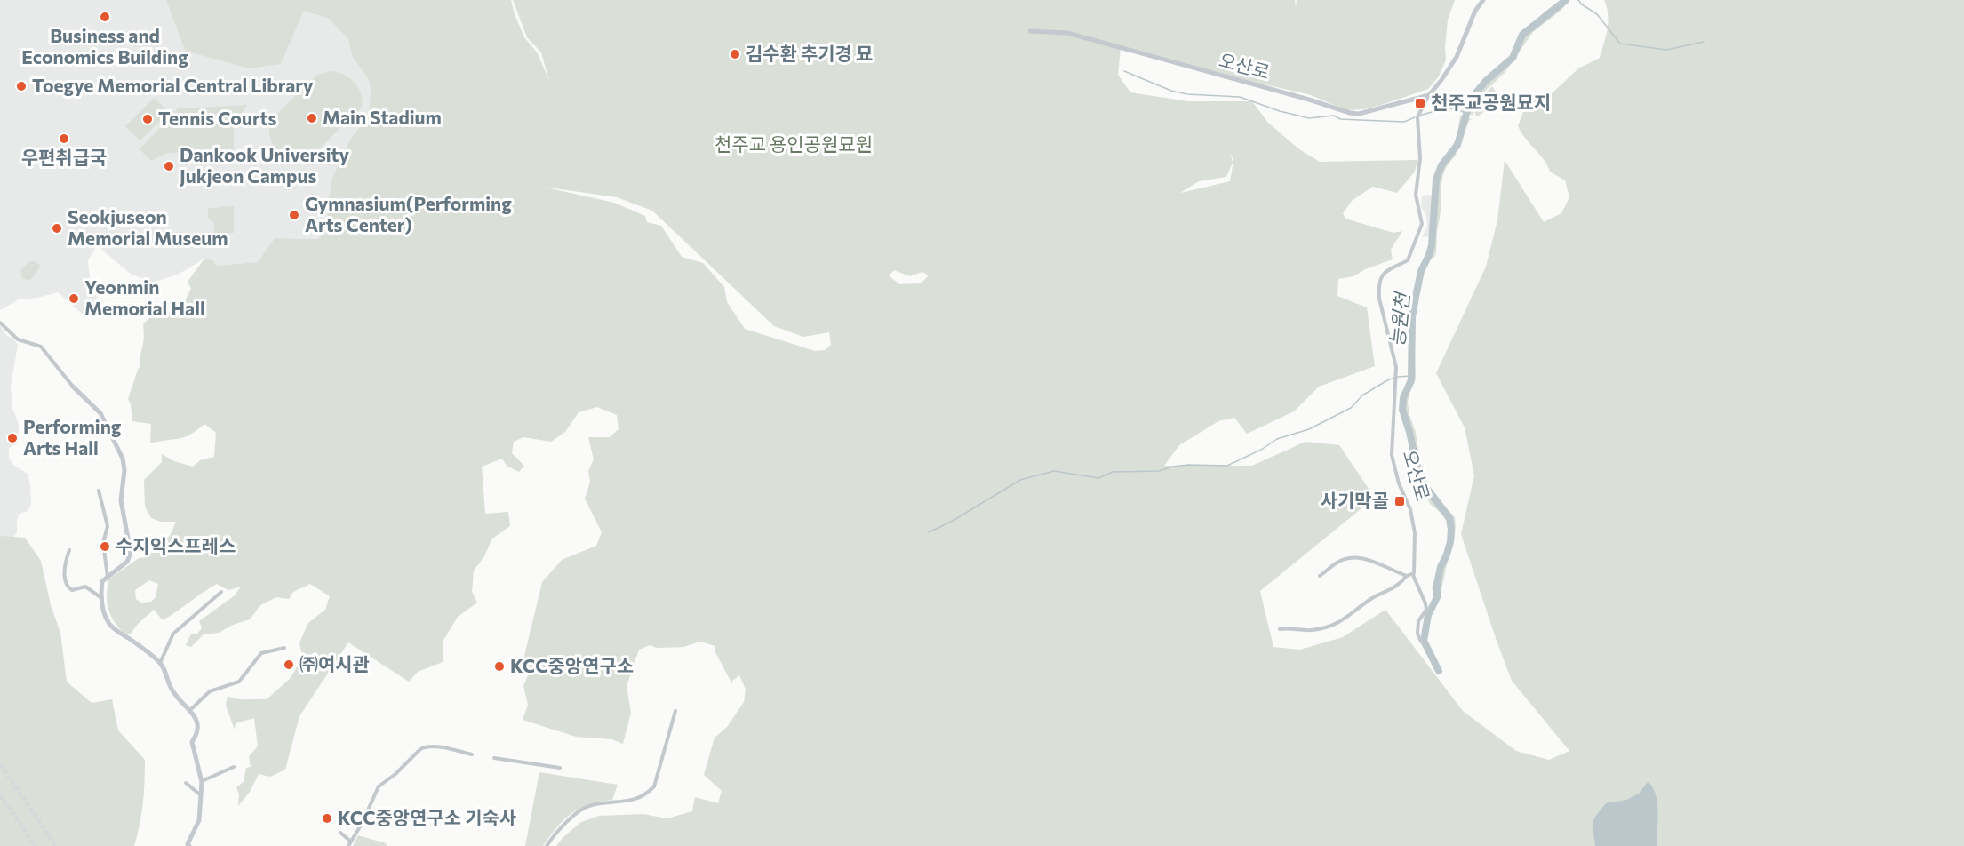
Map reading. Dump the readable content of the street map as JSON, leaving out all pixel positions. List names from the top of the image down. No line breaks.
{"streets":{"street":["오산로"]},"water":["능원천"],"parks":["천주교 용인공원묘원"],"places":{"other":["Business and Economics Building","김수환 추기경 묘","Toegye Memorial Central Library","Main Stadium","Tennis Courts","우편취급국","Dankook University Jukjeon Campus","Gymnasium(Performing Arts Center)","Seokjuseon Memorial Museum","Yeonmin Memorial Hall","Performing Arts Hall","수지익스프레스","㈜여시관","KCC중앙연구소","KCC중앙연구소 기숙사"],"transit":["천주교공원묘지","사기막골"]}}
